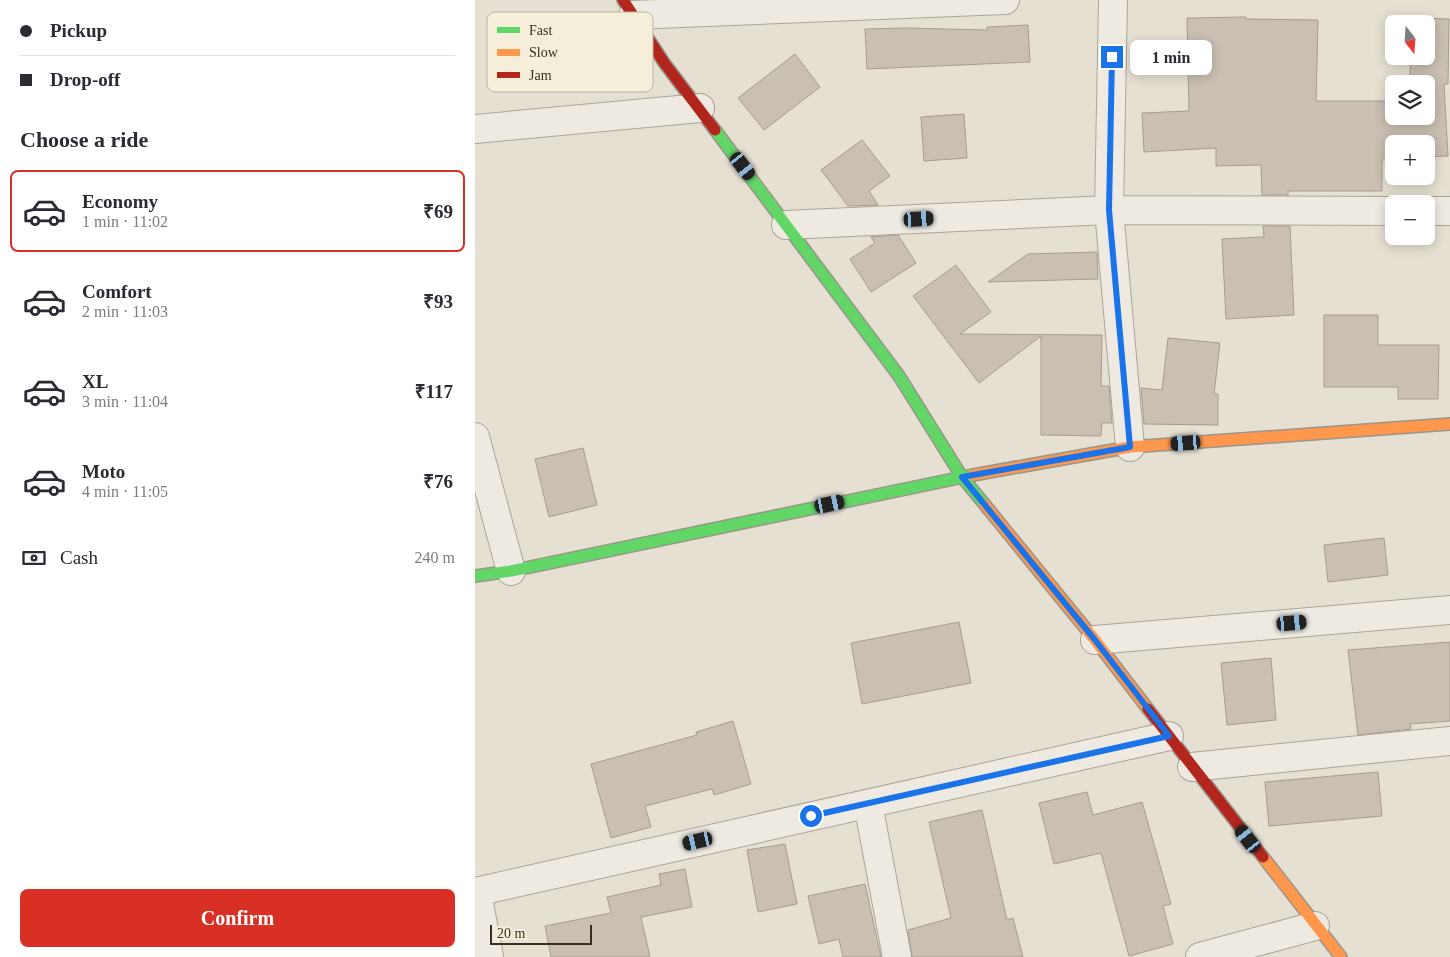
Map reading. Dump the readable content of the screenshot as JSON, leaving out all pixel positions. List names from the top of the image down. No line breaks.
{"legend":["Fast","Slow","Jam"],"scale_bar":"20 m","north":"bottom","page":{"banner":["Pickup","Drop-off"],"map_buttons":["+","−"],"bubble":"1 min","heading":"Choose a ride","list":[{"name":"Economy","note":"1 min · 11:02","value":"₹69"},{"name":"Comfort","note":"2 min · 11:03","value":"₹93"},{"name":"XL","note":"3 min · 11:04","value":"₹117"},{"name":"Moto","note":"4 min · 11:05","value":"₹76"}],"pay":["Cash","240 m"],"buttons":"Confirm","scale":"20 m"}}
